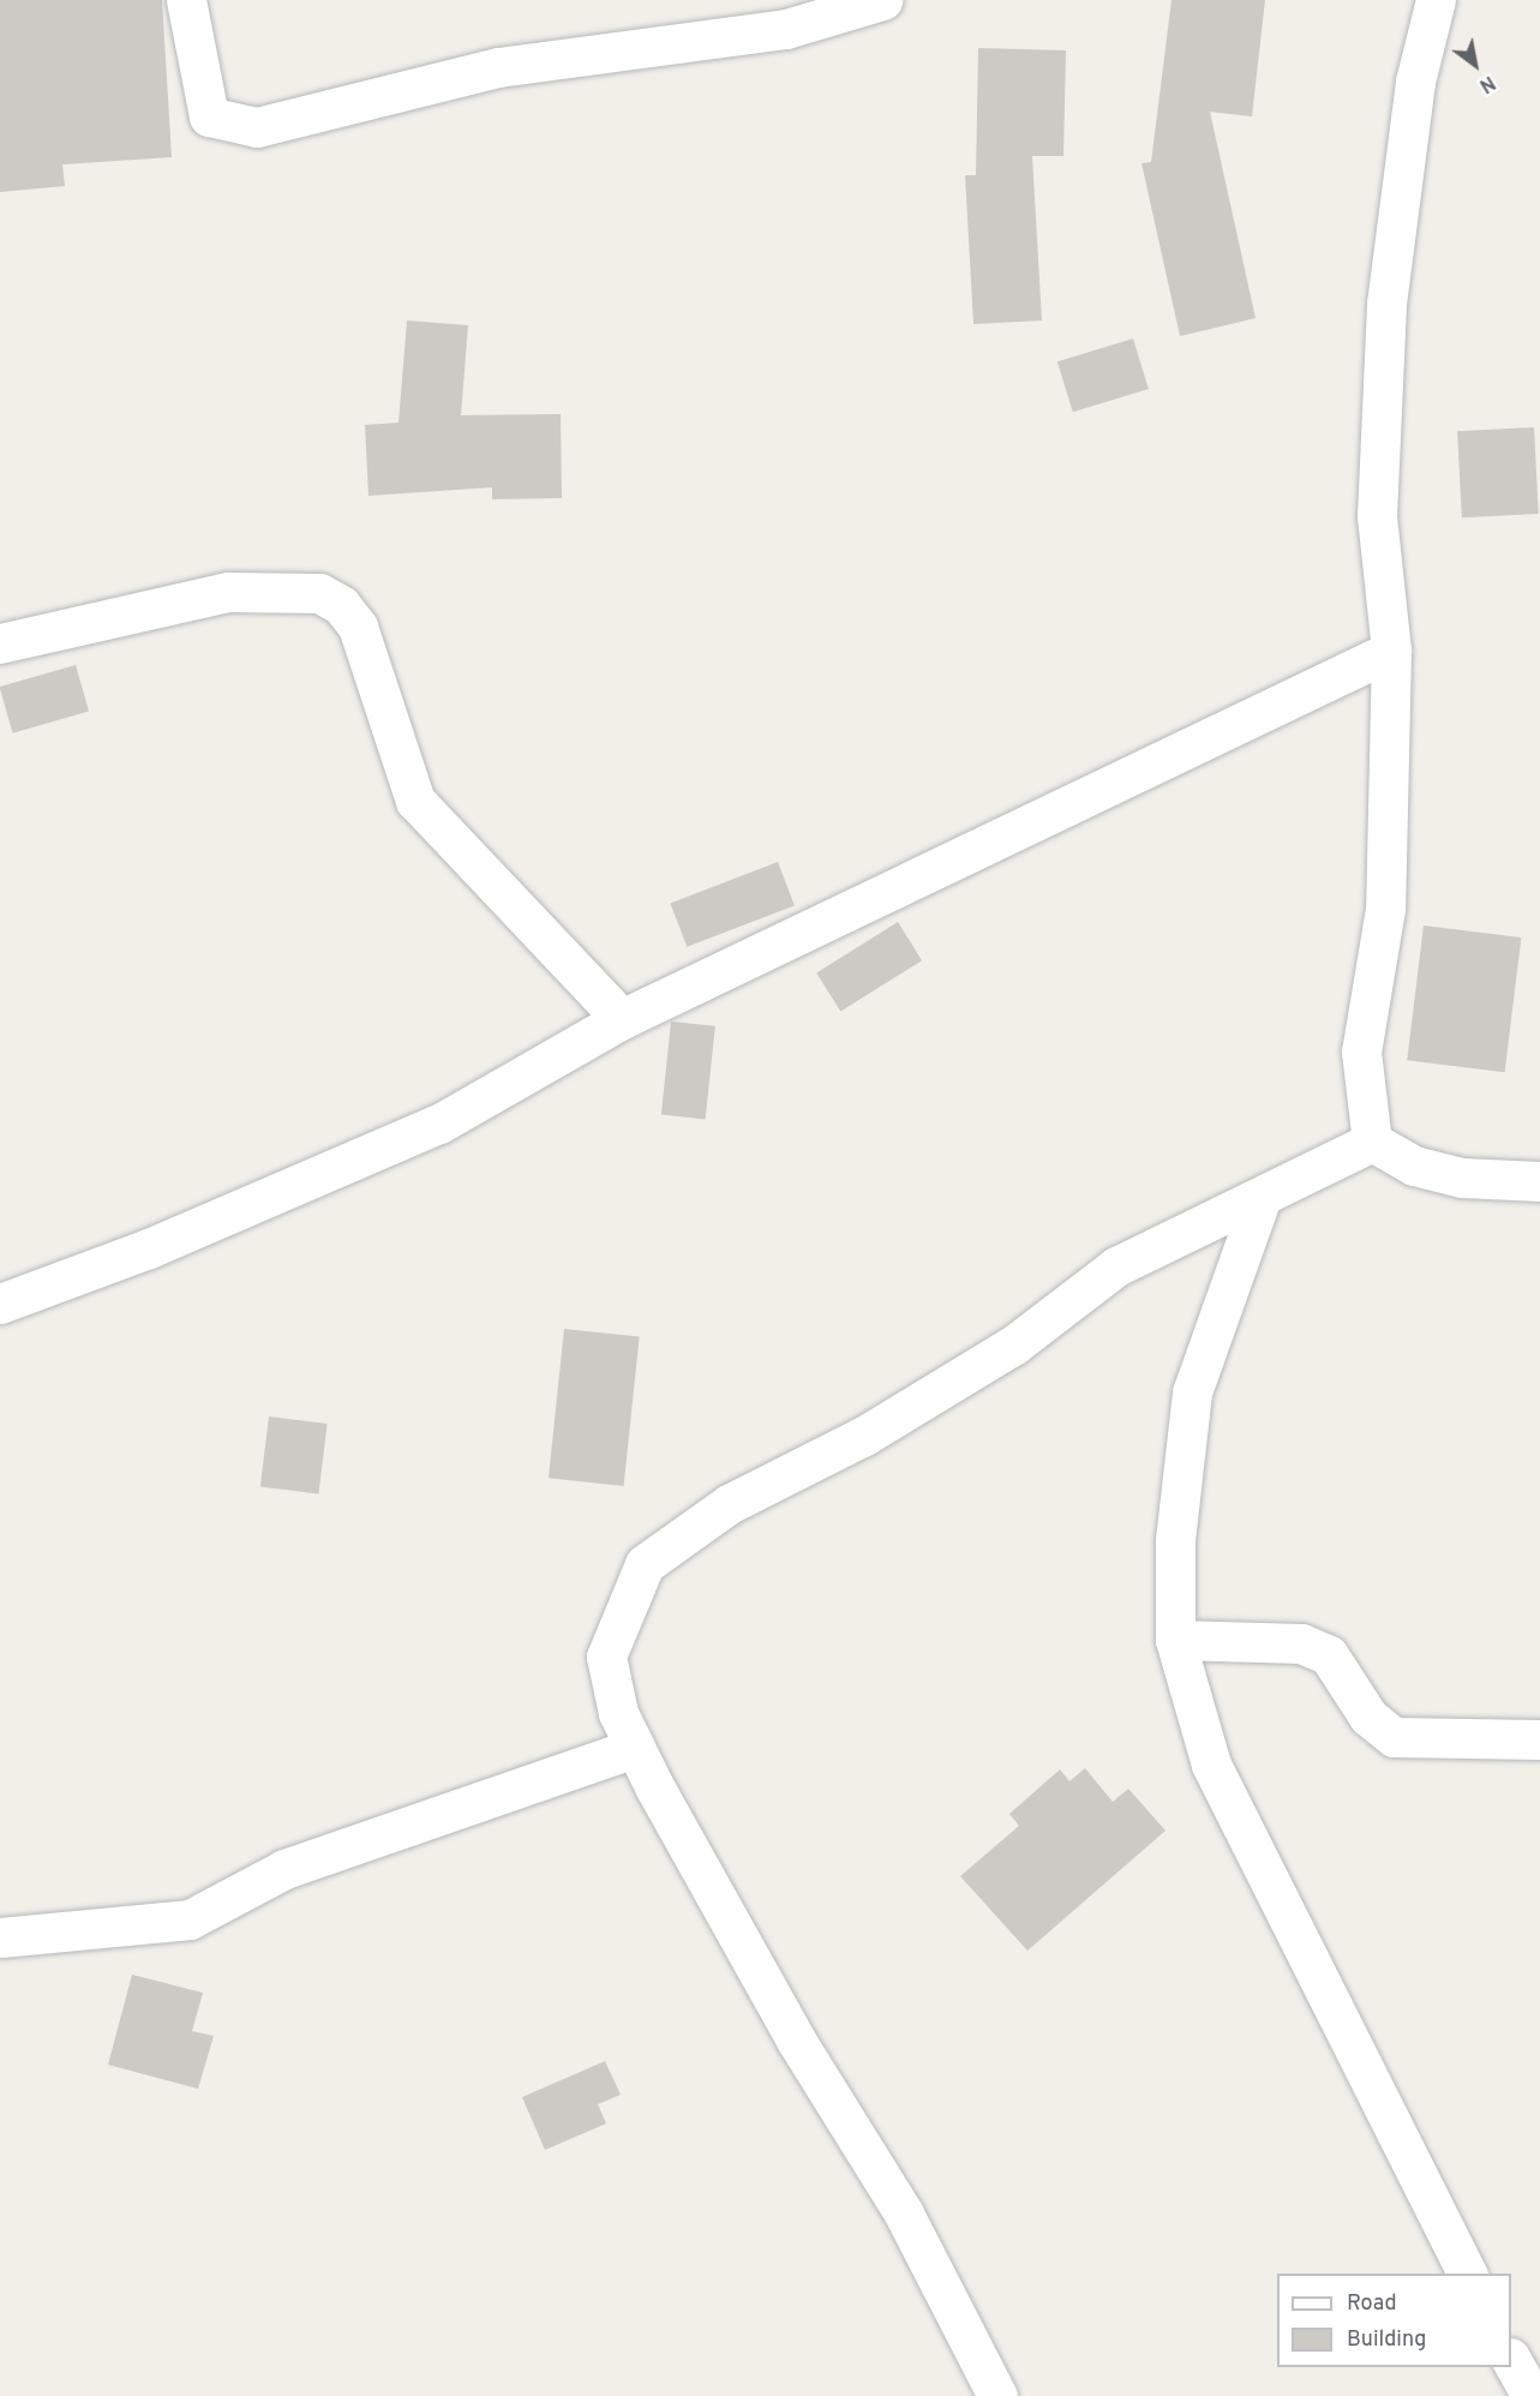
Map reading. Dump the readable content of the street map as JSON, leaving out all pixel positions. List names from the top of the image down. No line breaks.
{"legend":["Road","Building"],"north":"bottom right"}
